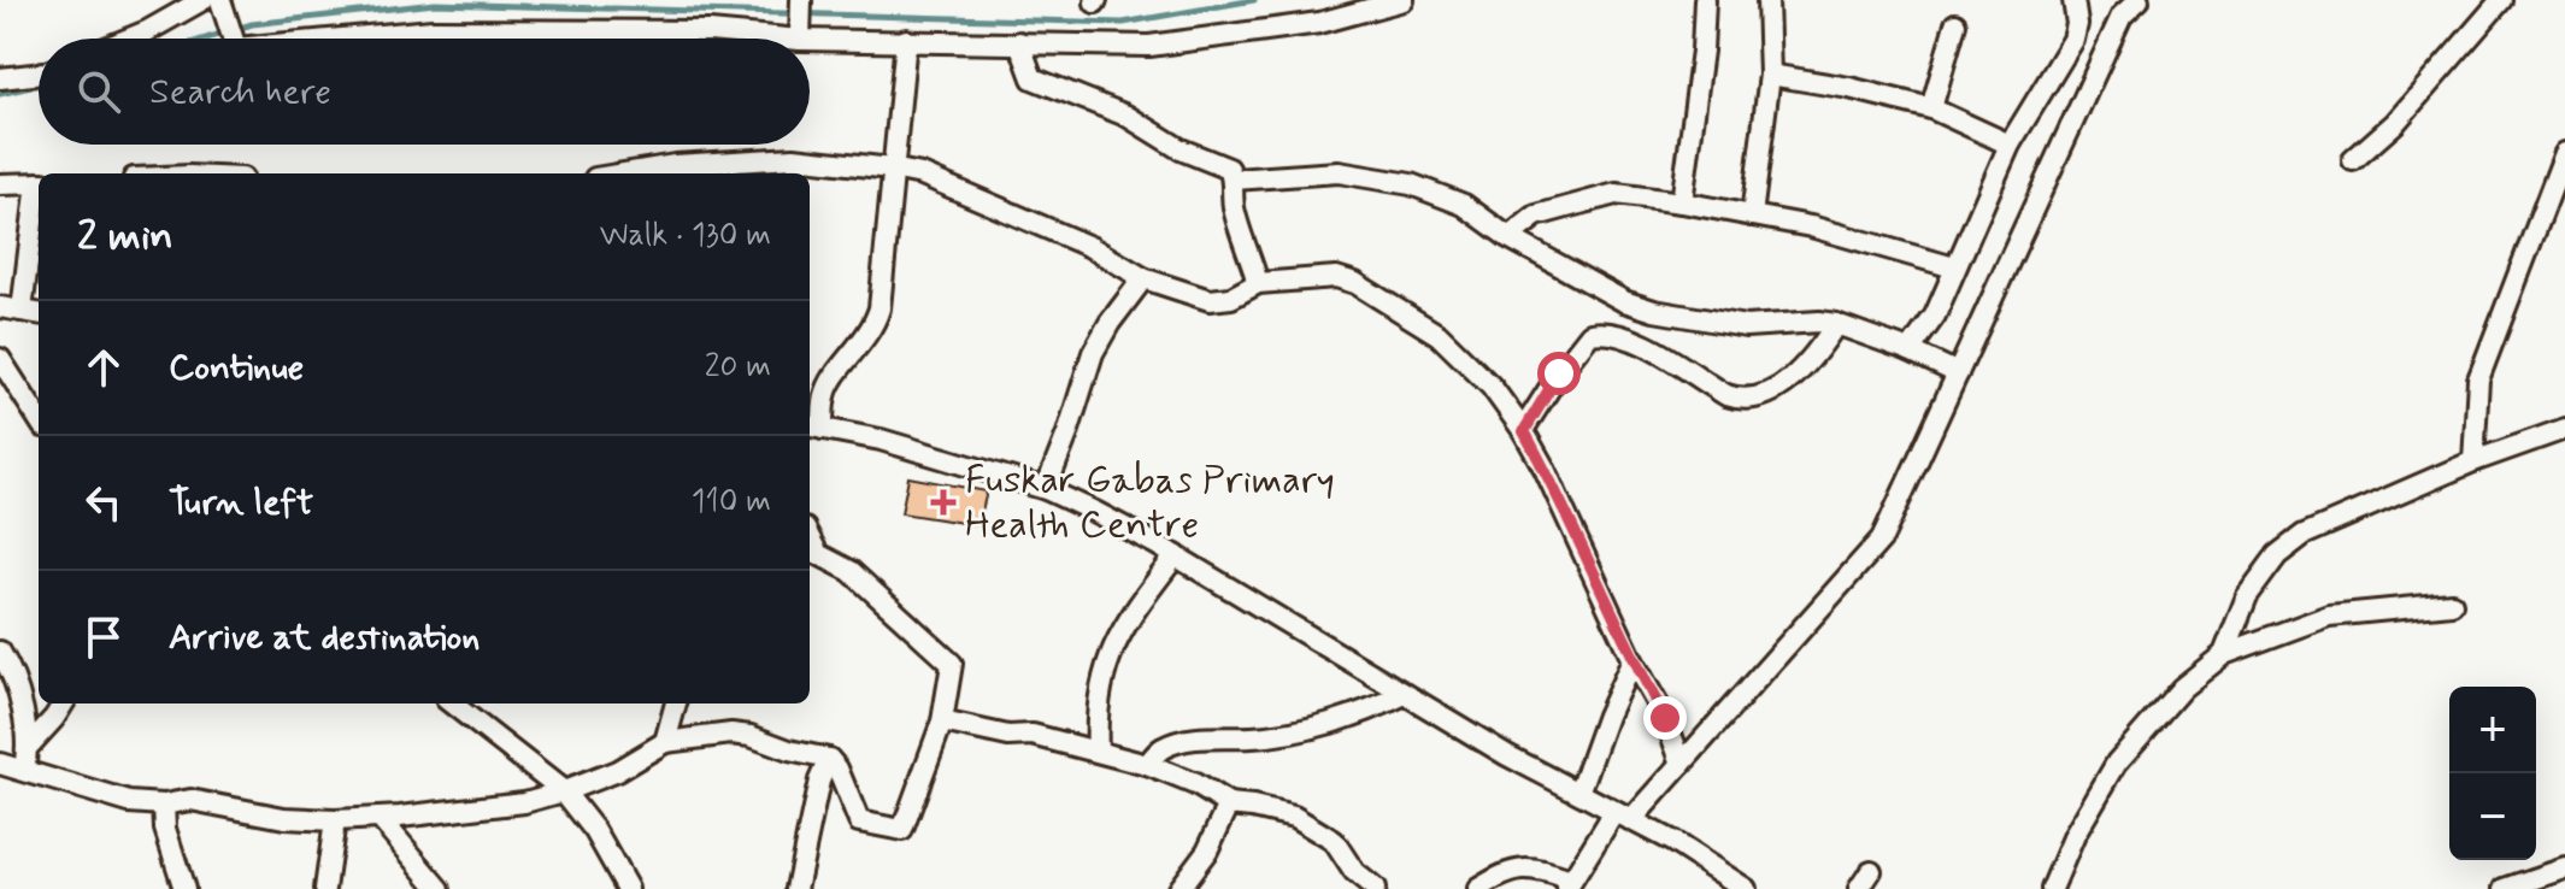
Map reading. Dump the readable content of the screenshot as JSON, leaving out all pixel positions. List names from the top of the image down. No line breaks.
{"places":{"health":["Fuskar Gabas Primary Health Centre"]},"page":{"search":"Search here","heading":["2 min","Walk · 130 m"],"list":[["Continue","20 m"],["Turn left","110 m"],"Arrive at destination"],"map_buttons":["+","−"]}}
